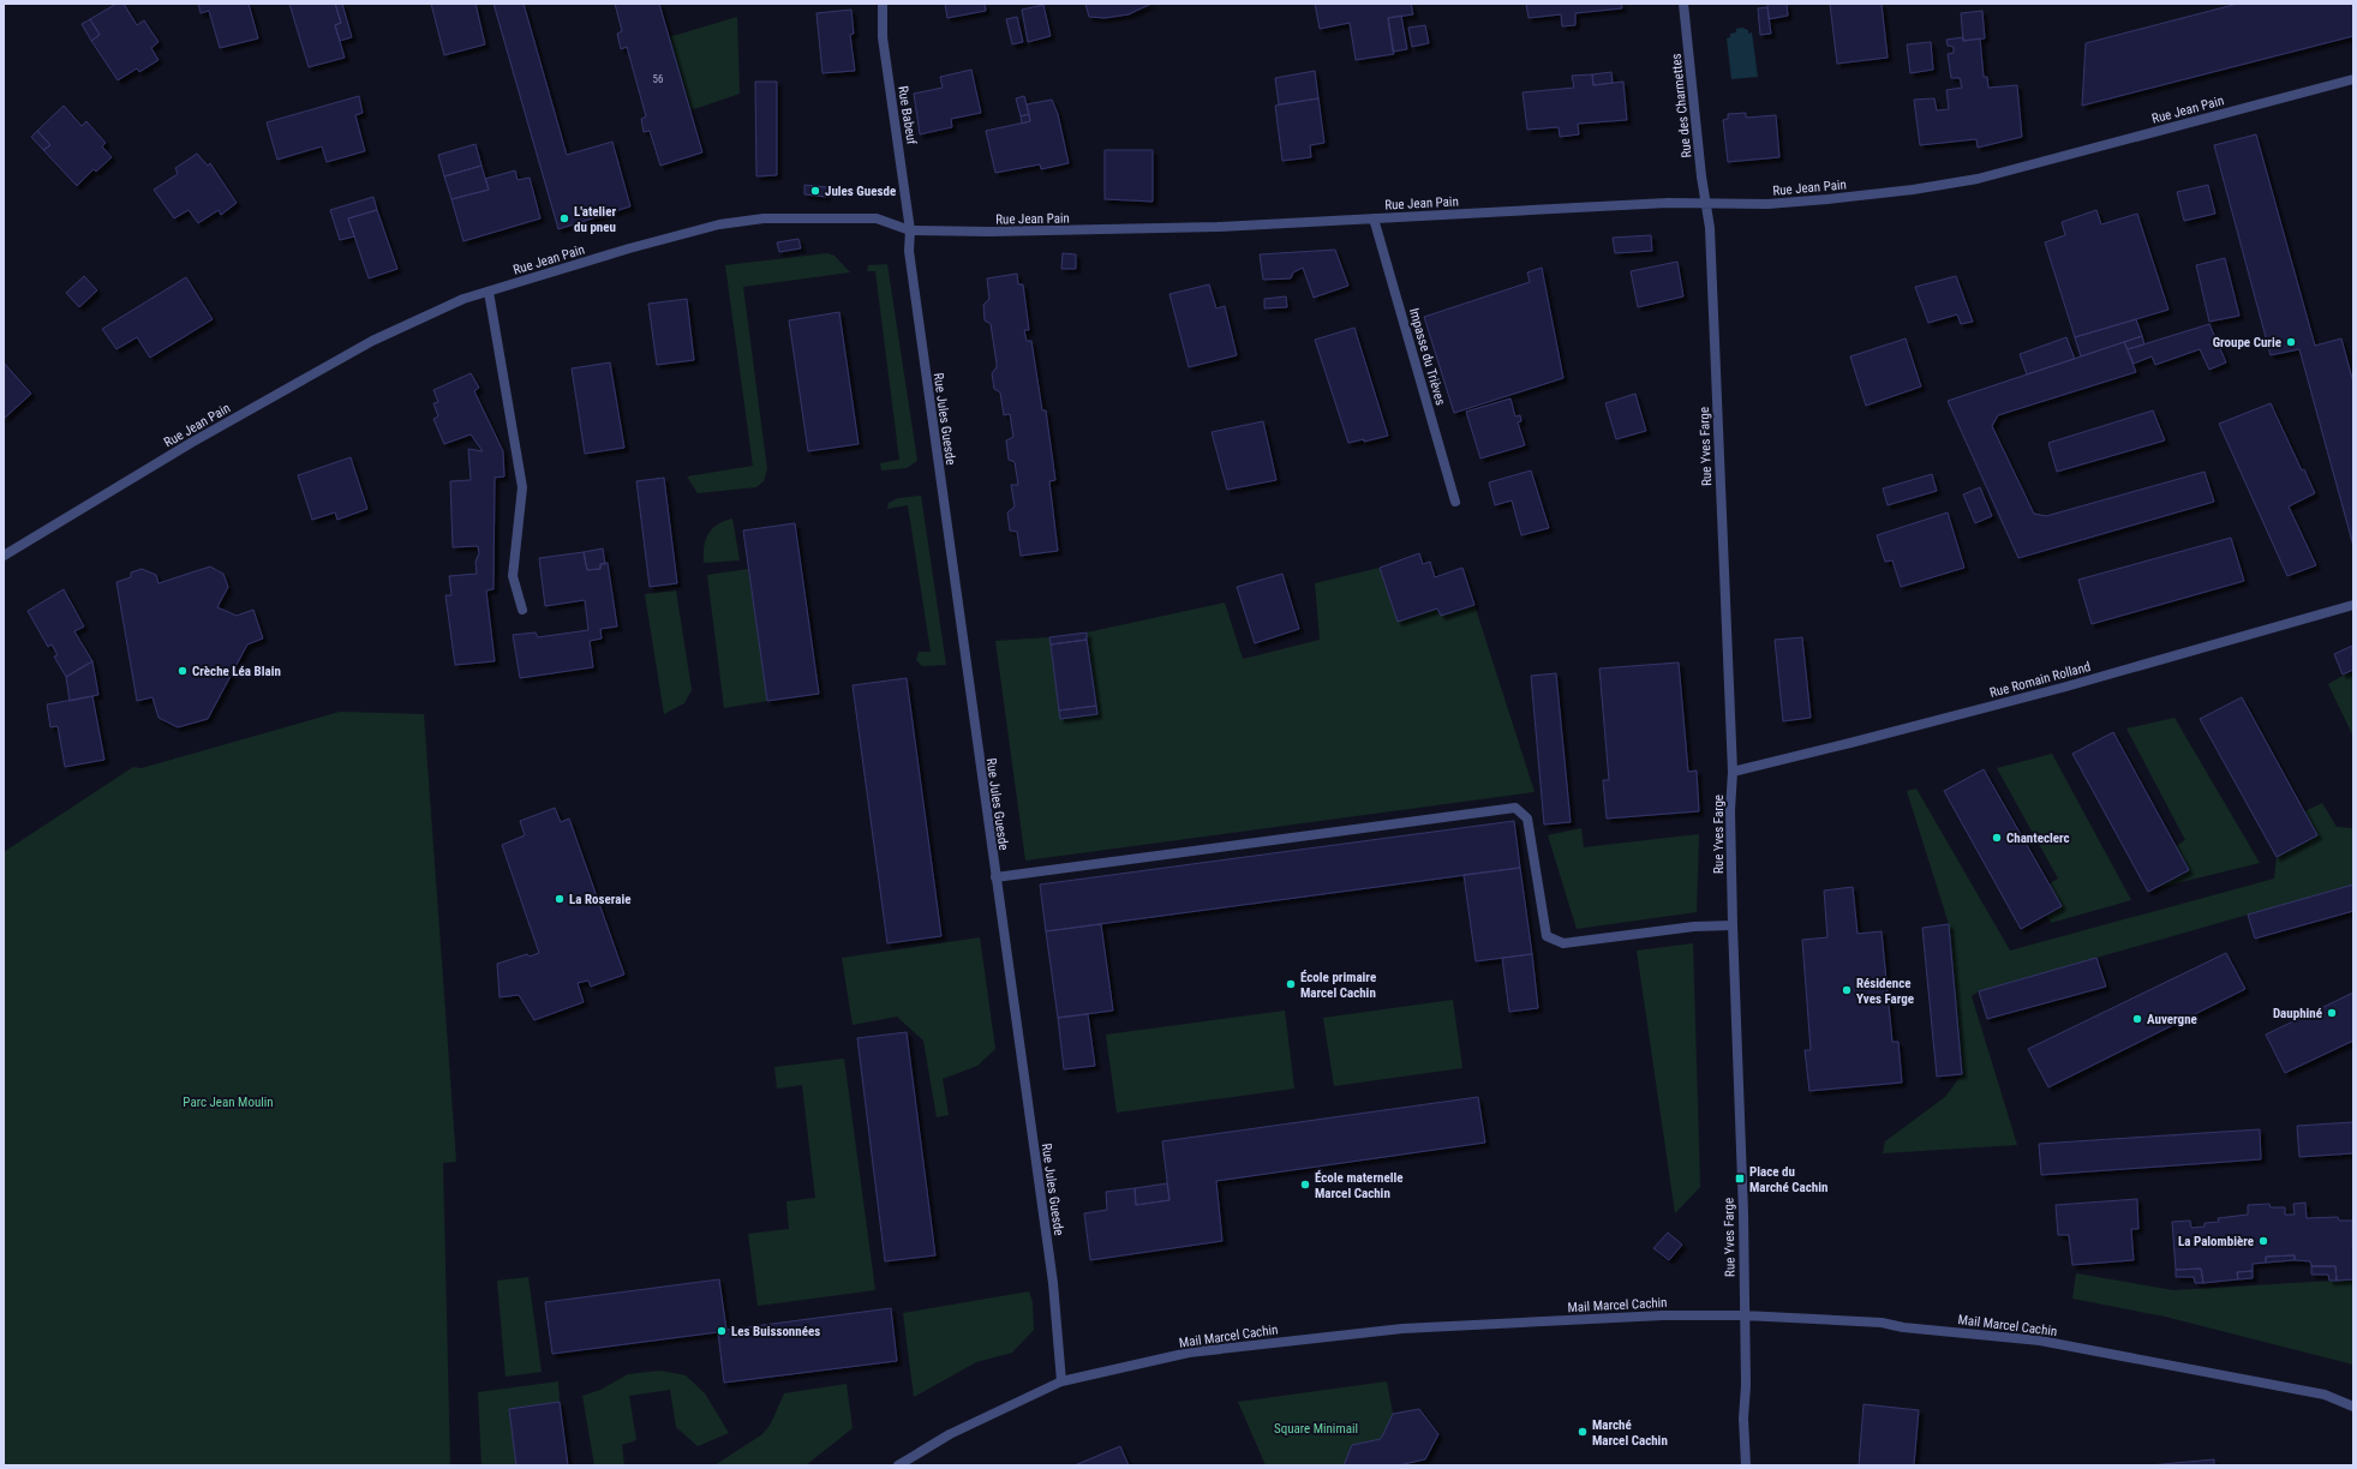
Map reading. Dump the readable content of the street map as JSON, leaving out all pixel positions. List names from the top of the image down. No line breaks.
{"streets":{"street":["Rue des Charmettes","Rue Jean Pain","Rue Babeuf","Impasse du Trièves","Rue Jules Guesde","Rue Yves Farge","Rue Romain Rolland","Mail Marcel Cachin"]},"crossings":[["Rue des Charmettes","Rue Jean Pain"],["Rue des Charmettes","Rue Yves Farge"],["Rue Jean Pain","Rue Babeuf"],["Rue Jean Pain","Impasse du Trièves"],["Rue Jean Pain","Rue Jules Guesde"],["Rue Jean Pain","Rue Yves Farge"],["Rue Babeuf","Rue Jules Guesde"],["Rue Jules Guesde","Mail Marcel Cachin"],["Rue Yves Farge","Rue Romain Rolland"],["Rue Yves Farge","Mail Marcel Cachin"]],"parks":["Parc Jean Moulin","Square Minimail"],"places":{"other":["Jules Guesde","L'atelier du pneu","Groupe Curie","Crèche Léa Blain","Chanteclerc","La Roseraie","École primaire Marcel Cachin","Résidence Yves Farge","Dauphiné","Auvergne","École maternelle Marcel Cachin","La Palombière","Les Buissonnées","Marché Marcel Cachin"],"transit":["Place du Marché Cachin"]},"house_numbers":["56"]}
